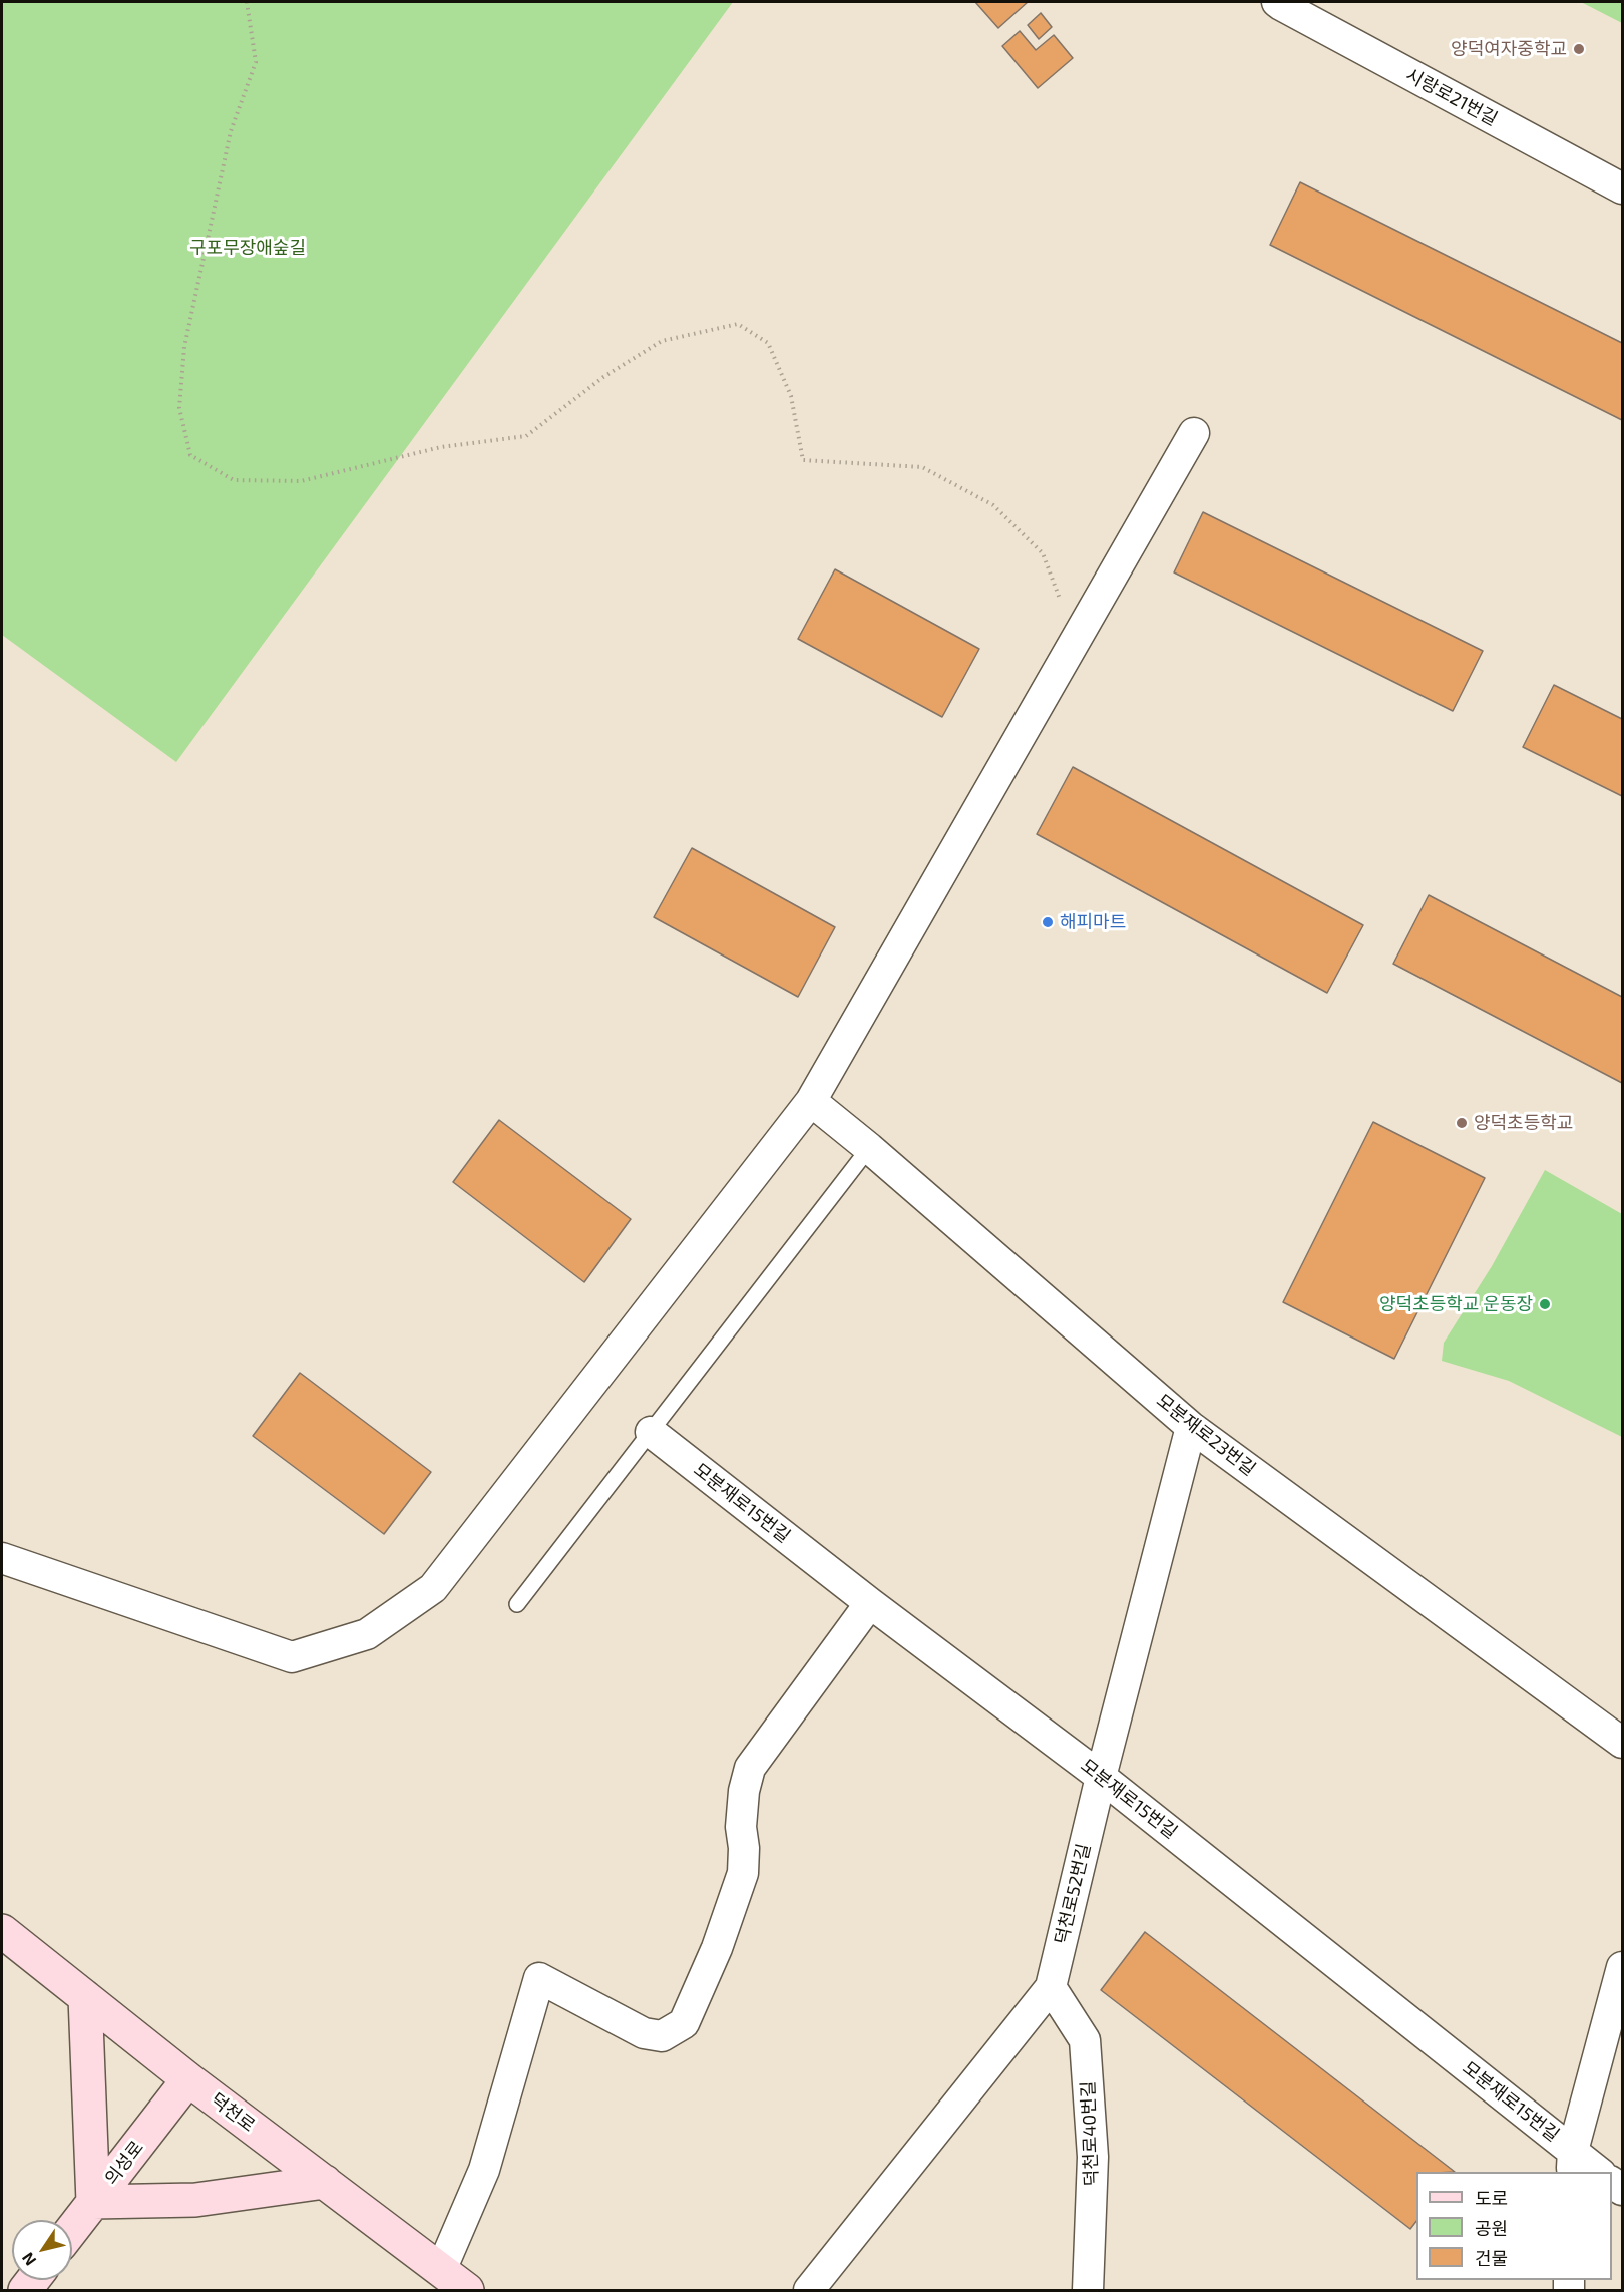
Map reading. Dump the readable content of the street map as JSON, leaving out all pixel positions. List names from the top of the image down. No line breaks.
{"streets":{"main road":["덕천로","의성로"],"street":["시랑로21번길","모분재로23번길","모분재로15번길","덕천로52번길","덕천로40번길"]},"crossings":[["모분재로23번길","덕천로52번길"],["모분재로15번길","덕천로52번길"],["덕천로52번길","덕천로40번길"],["덕천로","의성로"]],"parks":["구포무장애숲길"],"places":["양덕여자중학교","해피마트","양덕초등학교","양덕초등학교 운동장"],"legend":["도로","공원","건물"],"north":"bottom left"}
